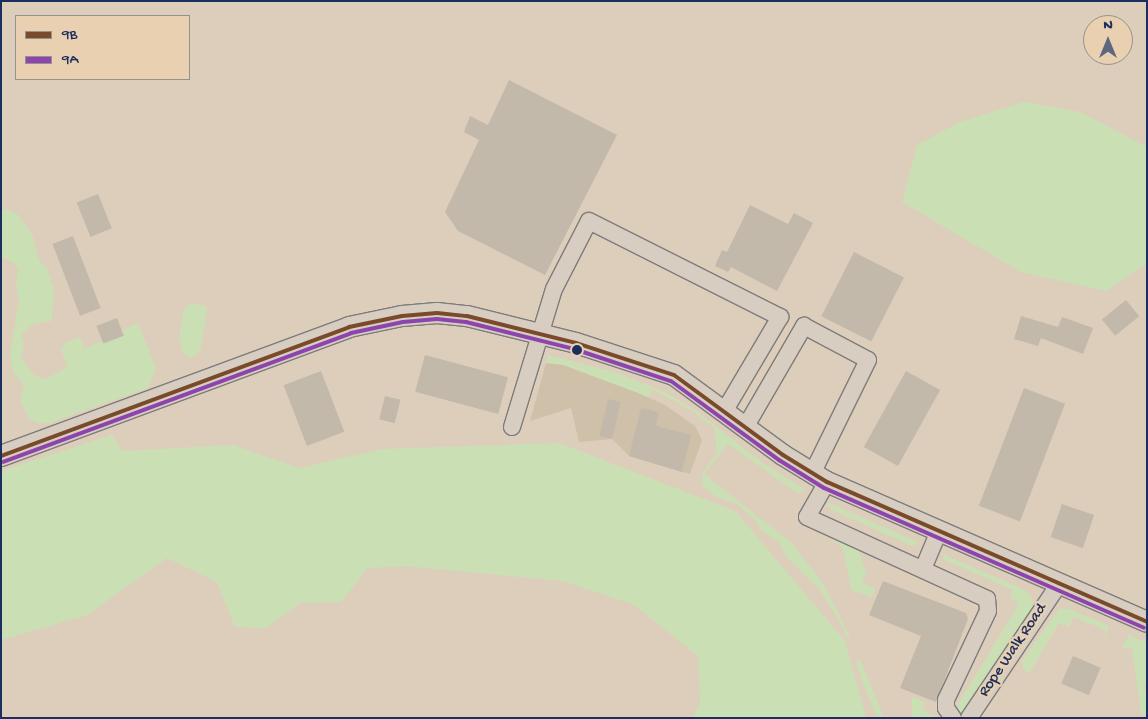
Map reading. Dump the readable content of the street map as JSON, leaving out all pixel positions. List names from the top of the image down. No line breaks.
{"streets":{"street":["Rope Walk Road"]},"lines":["transit line 9B","transit line 9A"],"legend":["9B","9A"],"north":"top"}
